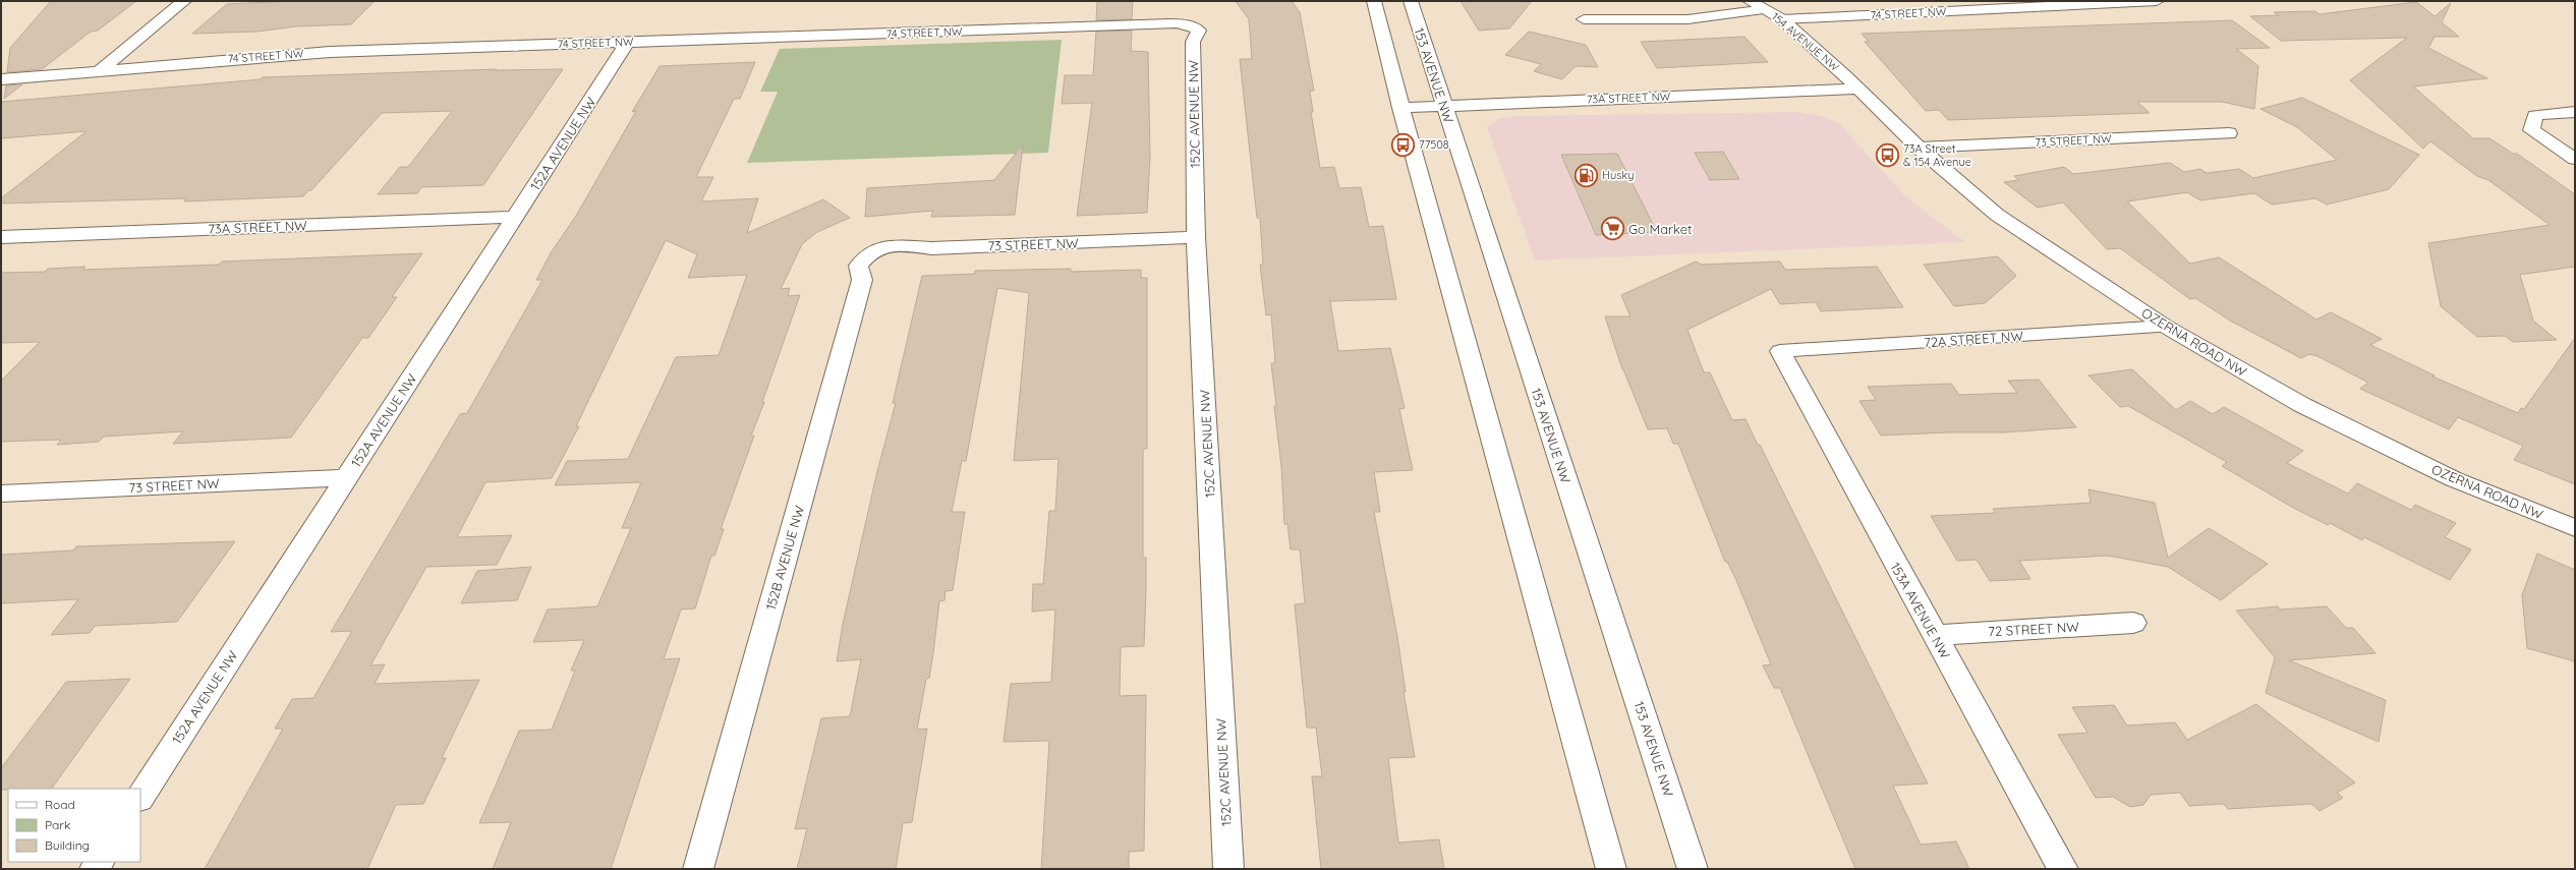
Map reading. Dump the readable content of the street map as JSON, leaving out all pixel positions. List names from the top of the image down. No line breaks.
{"streets":{"street":["74 STREET NW","154 AVENUE NW","153 AVENUE NW","73A STREET NW","152C AVENUE NW","73 STREET NW","152A AVENUE NW","72A STREET NW","OZERNA ROAD NW","152B AVENUE NW","153A AVENUE NW","72 STREET NW"]},"crossings":[["74 STREET NW","154 AVENUE NW"],["74 STREET NW","152C AVENUE NW"],["74 STREET NW","152A AVENUE NW"],["154 AVENUE NW","73A STREET NW"],["154 AVENUE NW","OZERNA ROAD NW"],["153 AVENUE NW","73A STREET NW"],["73A STREET NW","152A AVENUE NW"],["73A STREET NW","OZERNA ROAD NW"],["152C AVENUE NW","73 STREET NW"],["73 STREET NW","152A AVENUE NW"],["73 STREET NW","OZERNA ROAD NW"],["73 STREET NW","152B AVENUE NW"],["72A STREET NW","OZERNA ROAD NW"],["72A STREET NW","153A AVENUE NW"],["153A AVENUE NW","72 STREET NW"]],"places":{"bus stop":["77508","73A Street & 154 Avenue"],"fuel station":["Husky"],"supermarket":["Go Market"]},"legend":["Road","Park","Building"]}
